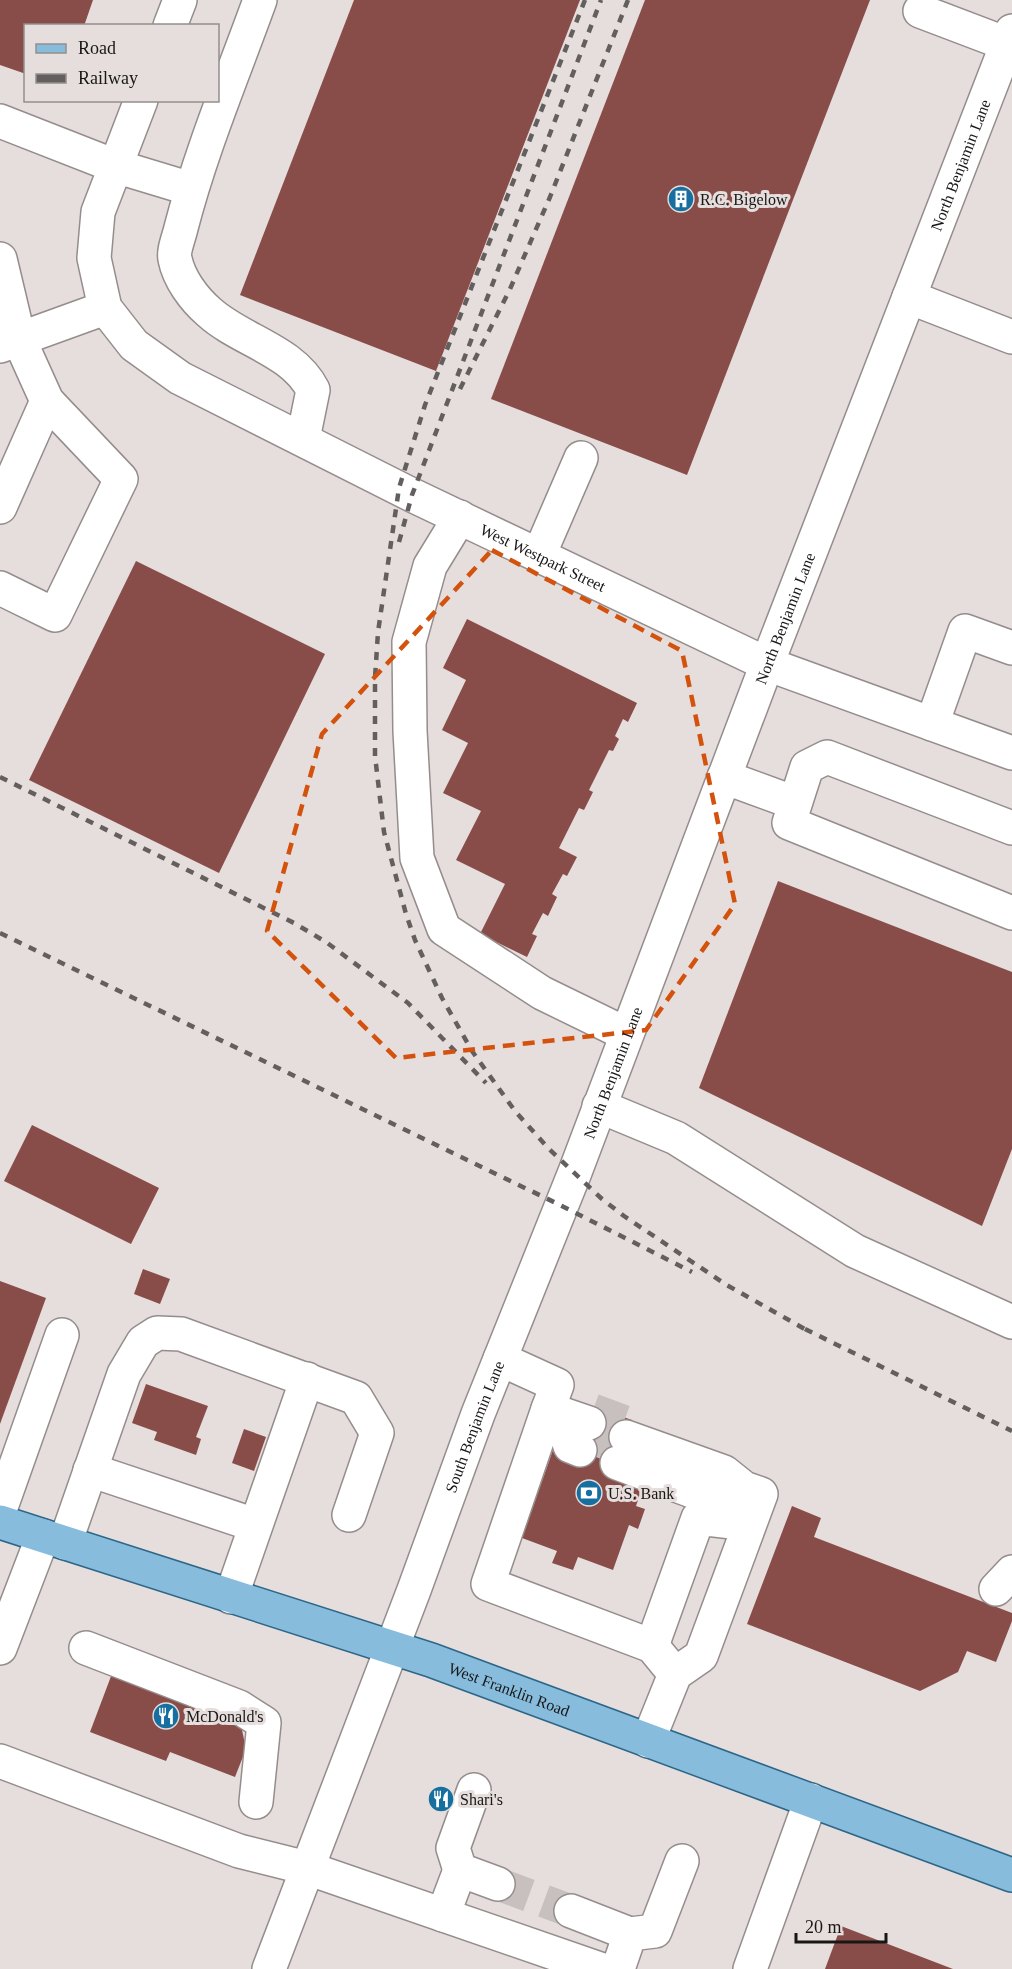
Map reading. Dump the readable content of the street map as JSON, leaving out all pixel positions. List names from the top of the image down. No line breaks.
{"streets":{"main road":["West Franklin Road"],"street":["North Benjamin Lane","West Westpark Street","South Benjamin Lane"]},"crossings":[["North Benjamin Lane","West Westpark Street"],["North Benjamin Lane","South Benjamin Lane"],["South Benjamin Lane","West Franklin Road"]],"places":{"building":["R.C. Bigelow"],"bank":["U.S. Bank"],"restaurant":["McDonald's","Shari's"]},"legend":["Road","Railway"],"scale_bar":"20 m"}
